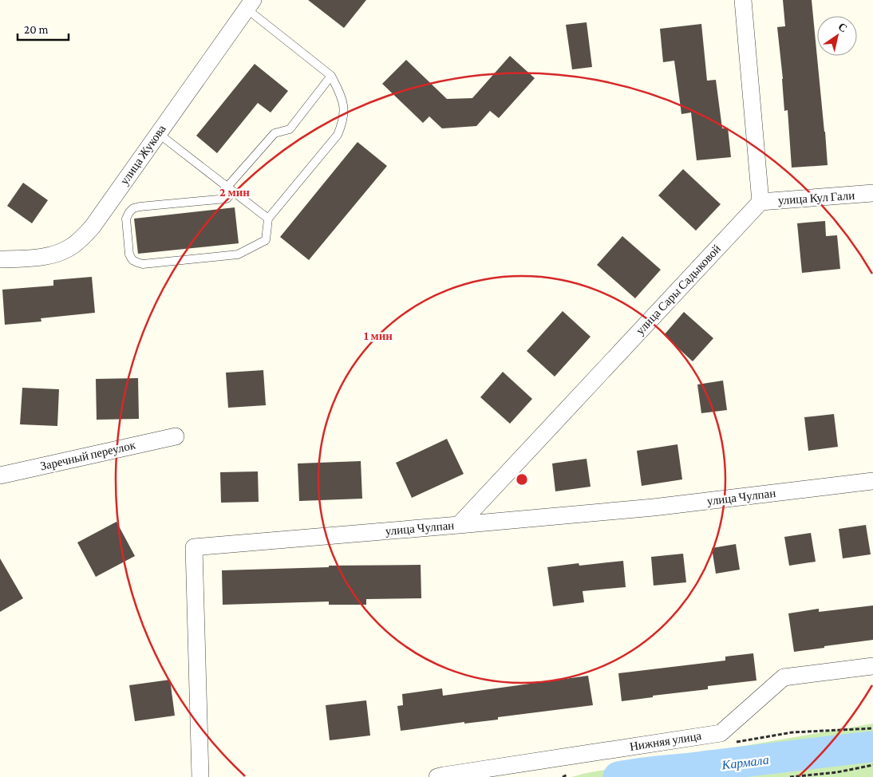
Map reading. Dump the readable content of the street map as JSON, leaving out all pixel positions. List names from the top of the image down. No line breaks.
{"streets":{"street":["улица Жукова","улица Кул Гали","улица Сары Садыковой","Заречный переулок","улица Чулпан","Нижняя улица"]},"crossings":[["улица Кул Гали","улица Сары Садыковой"],["улица Сары Садыковой","улица Чулпан"]],"water":["Кармала"],"scale_bar":"20 m","north":"top right","rings":["2 мин","1 мин"]}
